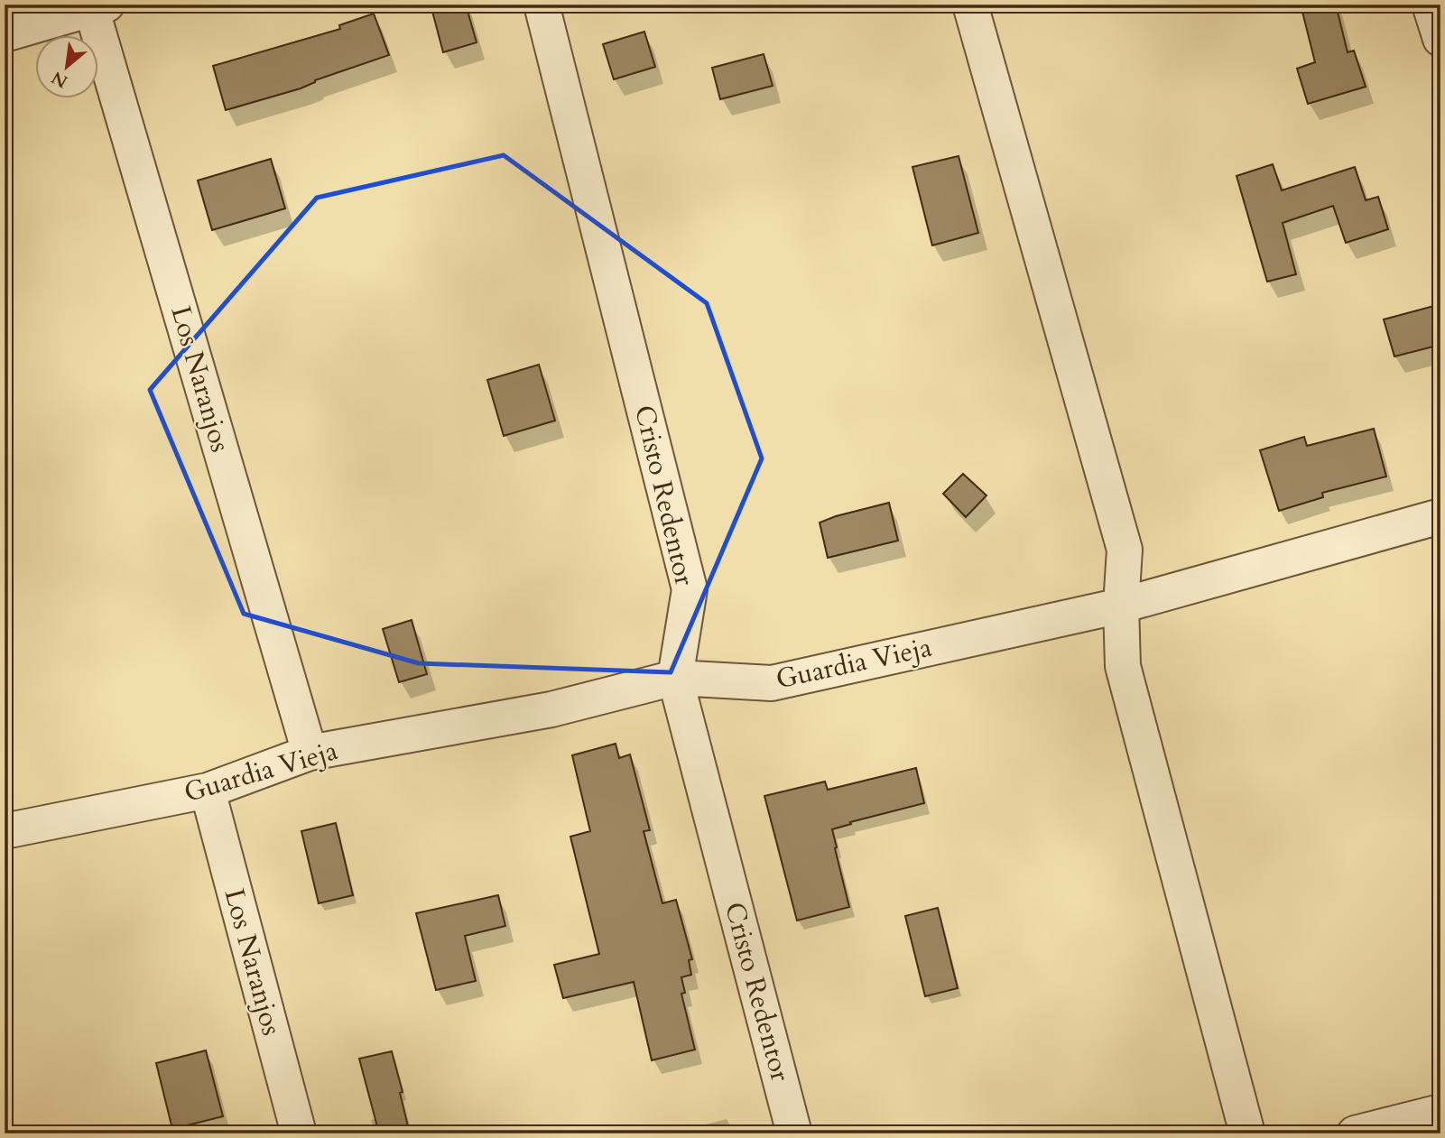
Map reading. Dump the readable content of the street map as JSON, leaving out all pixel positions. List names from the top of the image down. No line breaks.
{"streets":{"street":["Los Naranjos","Cristo Redentor","Guardia Vieja"]},"crossings":[["Los Naranjos","Guardia Vieja"],["Cristo Redentor","Guardia Vieja"]],"north":"bottom left"}
